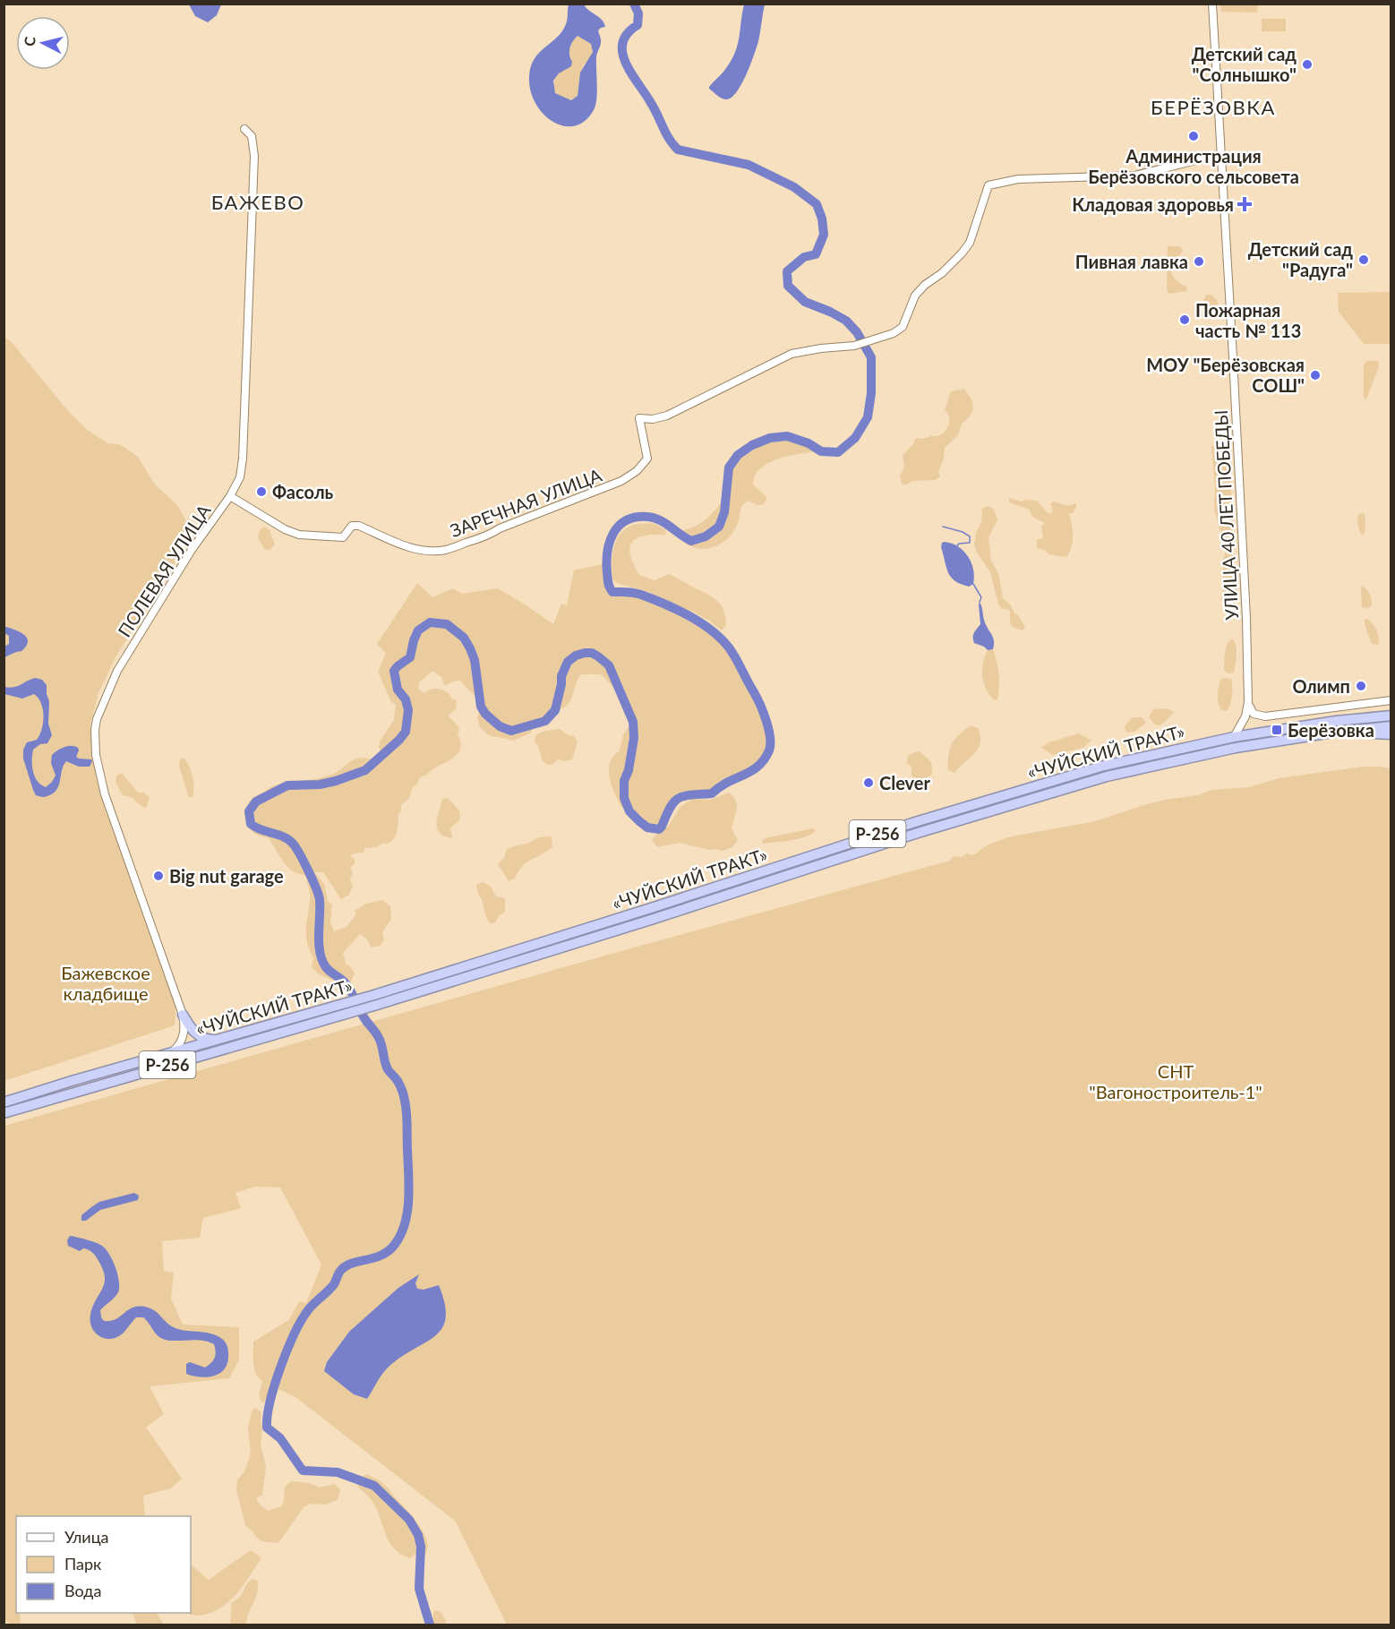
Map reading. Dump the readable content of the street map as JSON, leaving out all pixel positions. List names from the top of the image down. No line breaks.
{"streets":{"highway":["«ЧУЙСКИЙ ТРАКТ»","Р-256"],"street":["ЗАРЕЧНАЯ УЛИЦА","УЛИЦА 40 ЛЕТ ПОБЕДЫ","ПОЛЕВАЯ УЛИЦА"]},"crossings":[["ЗАРЕЧНАЯ УЛИЦА","УЛИЦА 40 ЛЕТ ПОБЕДЫ"],["ЗАРЕЧНАЯ УЛИЦА","ПОЛЕВАЯ УЛИЦА"]],"districts":["БЕРЁЗОВКА","БАЖЕВО"],"parks":["Бажевское кладбище","СНТ \"Вагоностроитель-1\""],"places":{"other":["Детский сад \"Солнышко\"","Администрация Берёзовского сельсовета","Детский сад \"Радуга\"","Пивная лавка","Пожарная часть № 113","МОУ \"Берёзовская СОШ\"","Фасоль","Олимп","Clever","Big nut garage"],"health":["Кладовая здоровья"],"transit":["Берёзовка"]},"legend":["Улица","Парк","Вода"],"north":"left"}
